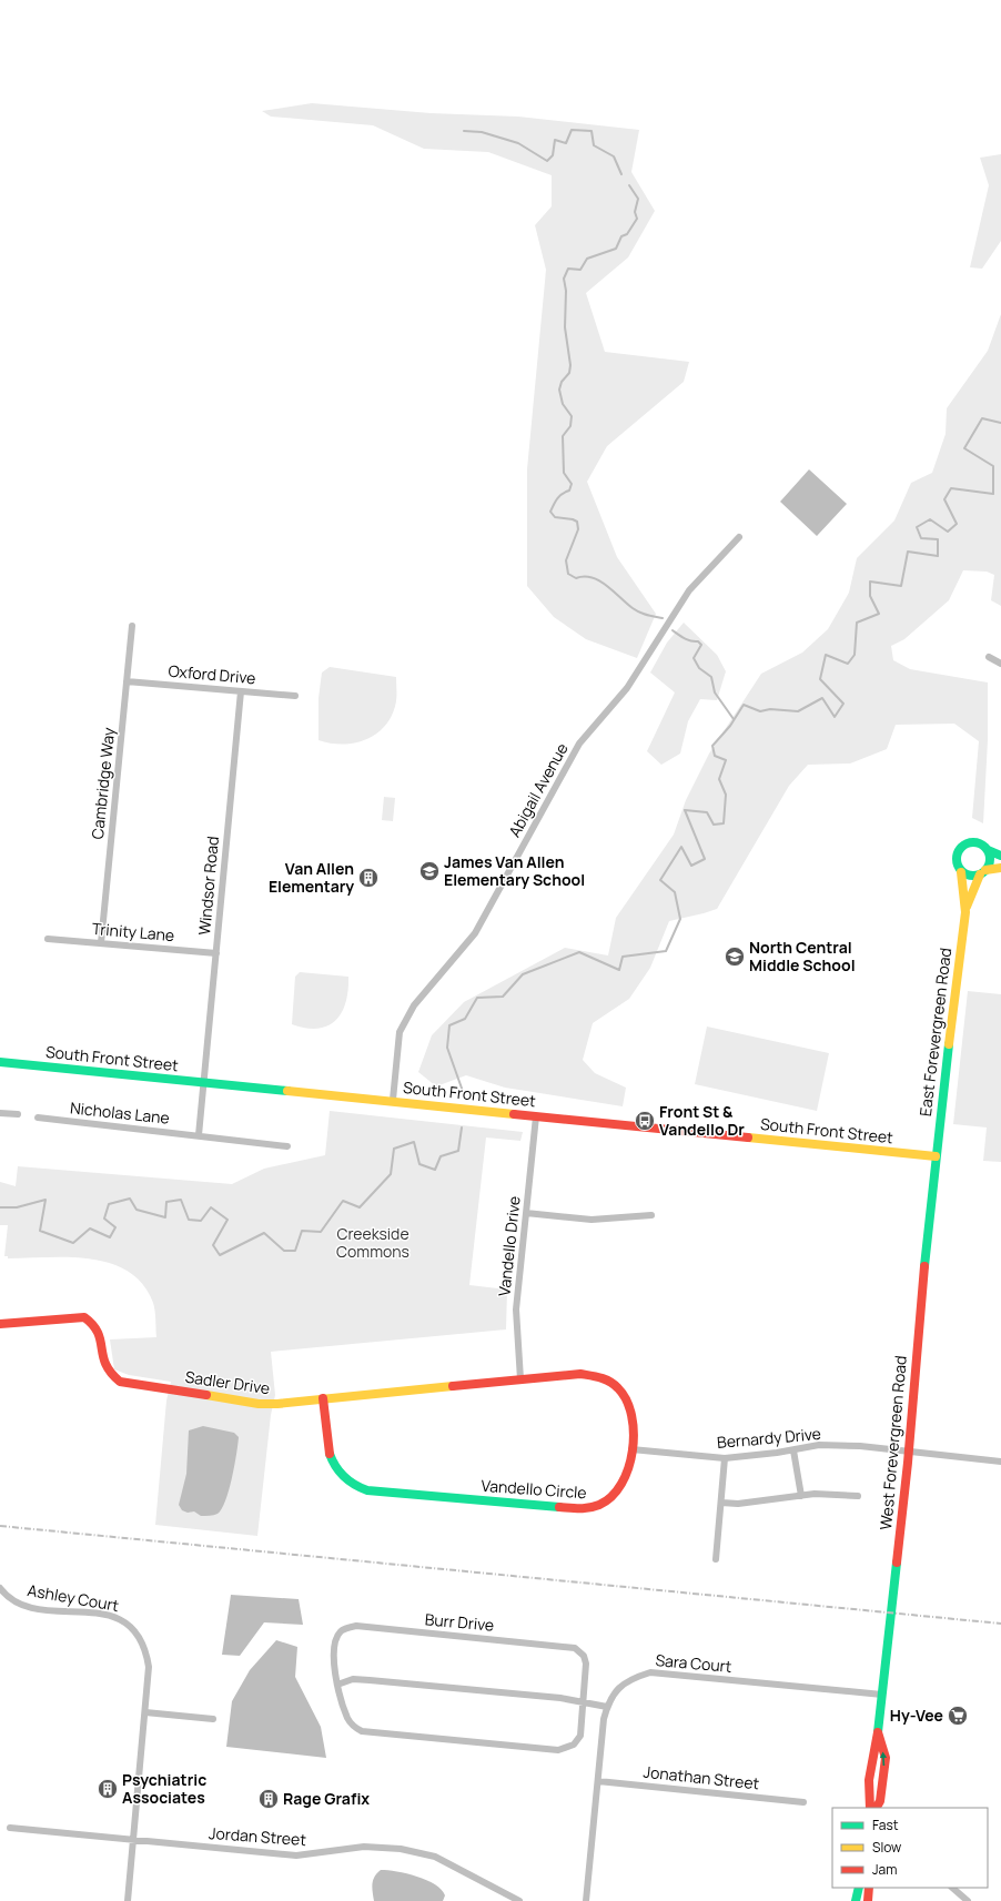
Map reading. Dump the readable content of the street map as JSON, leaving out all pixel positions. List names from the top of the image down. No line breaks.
{"streets":{"street":["Oxford Drive","Cambridge Way","Abigail Avenue","Windsor Road","Trinity Lane","East Forevergreen Road","South Front Street","Nicholas Lane","Vandello Drive","Sadler Drive","Bernardy Drive","West Forevergreen Road","Vandello Circle","Ashley Court","Burr Drive","Sara Court","Jonathan Street","Jordan Street"]},"crossings":[["Oxford Drive","Cambridge Way"],["Oxford Drive","Windsor Road"],["Cambridge Way","Trinity Lane"],["Abigail Avenue","South Front Street"],["Windsor Road","Trinity Lane"],["Windsor Road","South Front Street"],["East Forevergreen Road","South Front Street"],["East Forevergreen Road","West Forevergreen Road"],["South Front Street","Vandello Drive"],["South Front Street","West Forevergreen Road"],["Vandello Drive","Sadler Drive"],["Vandello Drive","Vandello Circle"],["Sadler Drive","Vandello Circle"],["Bernardy Drive","West Forevergreen Road"],["Bernardy Drive","Vandello Circle"],["West Forevergreen Road","Sara Court"],["Ashley Court","Jordan Street"],["Sara Court","Jonathan Street"]],"parks":["Creekside Commons"],"places":{"school or university":["James Van Allen Elementary School","North Central Middle School"],"building":["Van Allen Elementary","Psychiatric Associates","Rage Grafix"],"bus stop":["Front St & Vandello Dr"],"supermarket":["Hy-Vee"]},"legend":["Fast","Slow","Jam"]}
